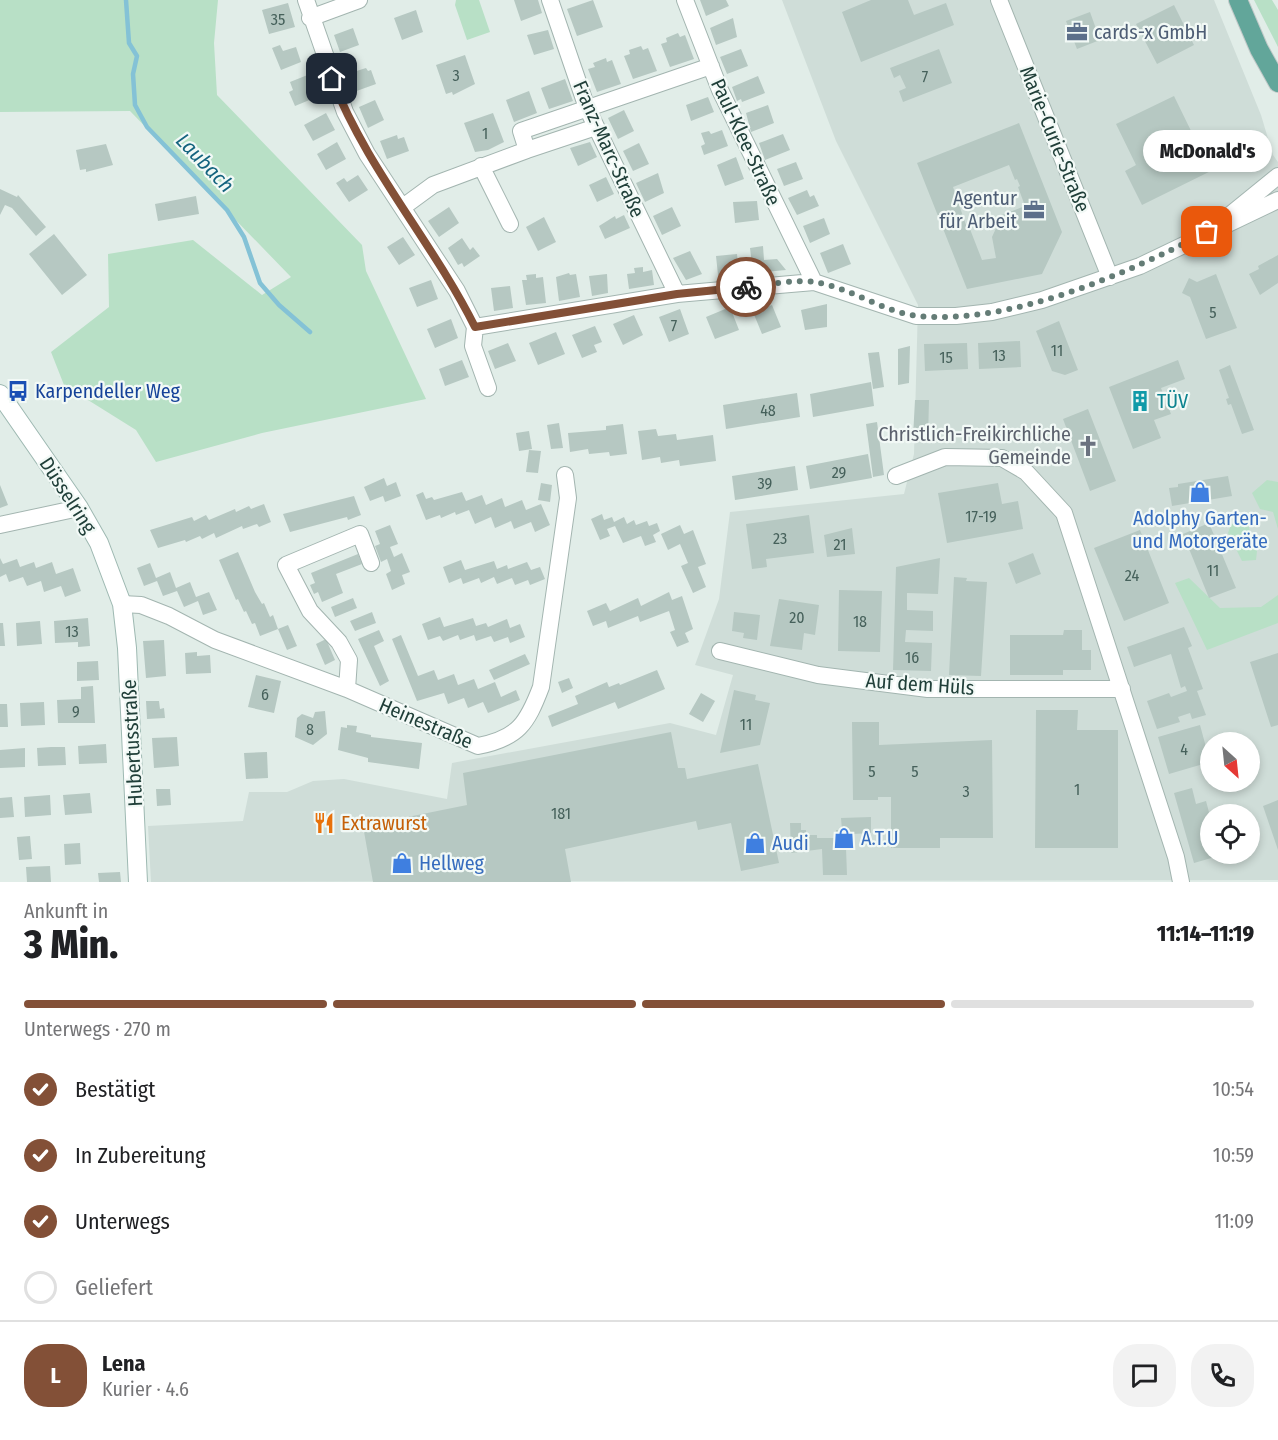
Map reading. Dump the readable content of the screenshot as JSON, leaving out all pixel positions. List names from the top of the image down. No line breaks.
{"streets":{"street":["Marie-Curie-Straße","Paul-Klee-Straße","Franz-Marc-Straße","Düsselring","Auf dem Hüls","Heinestraße","Hubertusstraße"]},"crossings":[["Düsselring","Heinestraße"],["Düsselring","Hubertusstraße"],["Heinestraße","Hubertusstraße"]],"water":["Laubach"],"places":{"office":["cards-x GmbH","Agentur für Arbeit"],"other":["McDonald's"],"bus stop":["Karpendeller Weg"],"building":["TÜV"],"church":["Christlich-Freikirchliche Gemeinde"],"shop":["Adolphy Garten- und Motorgeräte","A.T.U","Audi","Hellweg"],"restaurant":["Extrawurst"]},"house_numbers":["35","3","7","1","5","7","11","13","15","48","29","39","17-19","23","21","11","24","20","18","13","16","6","9","11","8","4","5","5","1","3","181"],"north":"bottom right","page":{"bubble":"McDonald's","heading":["3 Min.","Ankunft in","11:14–11:19"],"panel":["Lena","Kurier · 4.6"],"bar":"Unterwegs · 270 m","list":[["Bestätigt","10:54"],["In Zubereitung","10:59"],["Unterwegs","11:09"],"Geliefert"],"round":"L"}}
